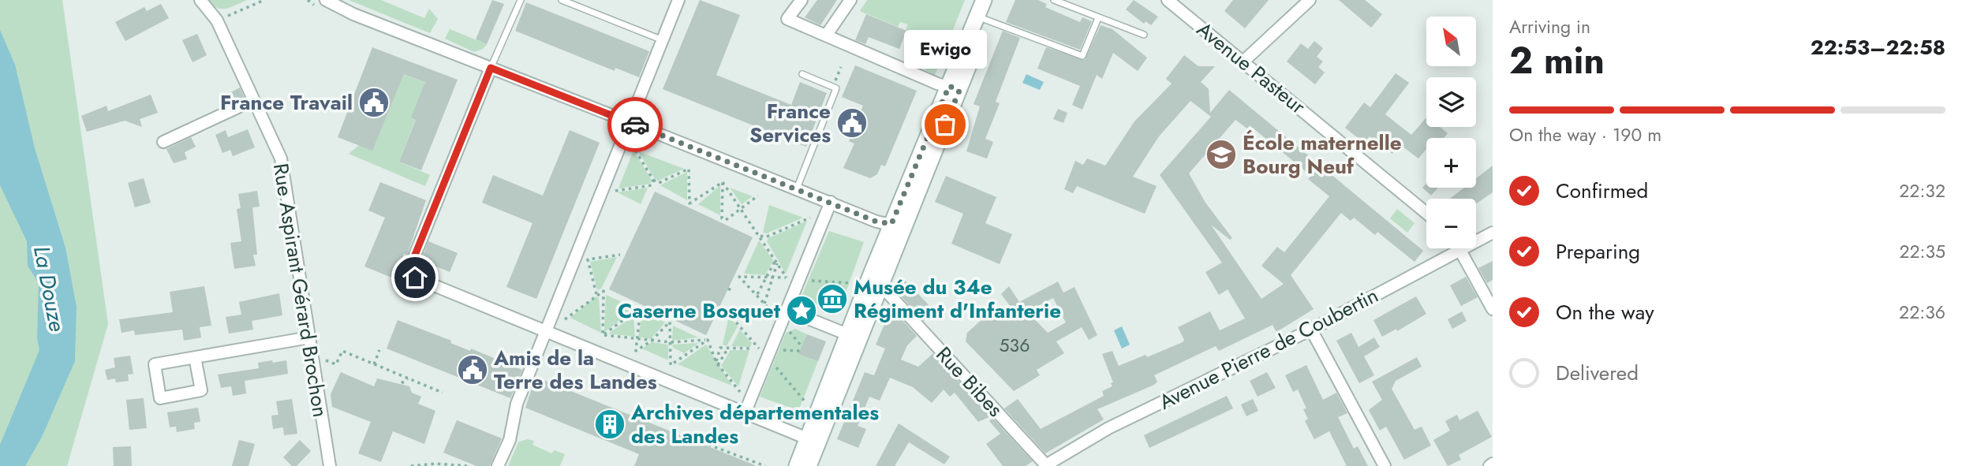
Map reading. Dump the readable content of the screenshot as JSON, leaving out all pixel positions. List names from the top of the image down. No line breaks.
{"streets":{"street":["Avenue Pasteur","Rue Aspirant Gérard Brochon","Avenue Pierre de Coubertin","Rue Bibes"]},"crossings":[["Avenue Pierre de Coubertin","Rue Bibes"]],"water":["La Douze"],"places":{"public building":["France Travail","France Services","Amis de la Terre des Landes"],"other":["Ewigo"],"school or university":["École maternelle Bourg Neuf"],"museum":["Musée du 34e Régiment d'Infanterie"],"place":["Caserne Bosquet"],"building":["Archives départementales des Landes"]},"house_numbers":["536"],"north":"top left","page":{"heading":["2 min","Arriving in","22:53–22:58"],"map_buttons":["+","−"],"bubble":"Ewigo","bar":"On the way · 190 m","list":[["Confirmed","22:32"],["Preparing","22:35"],["On the way","22:36"],"Delivered"]}}
